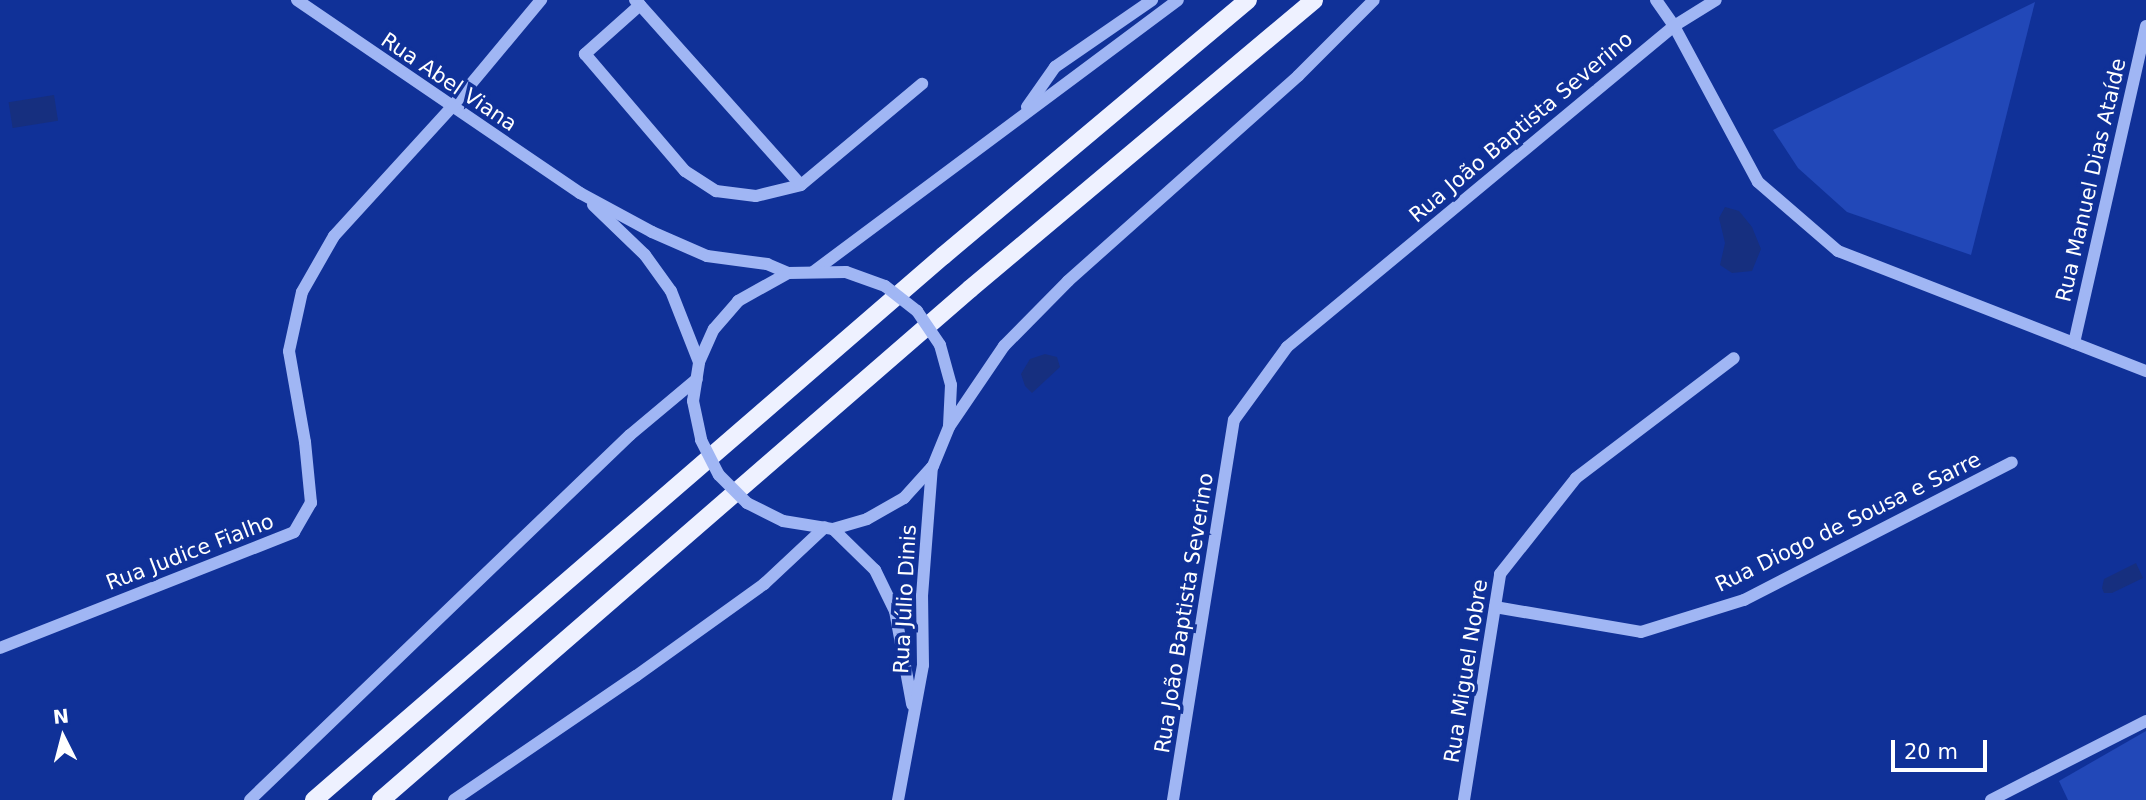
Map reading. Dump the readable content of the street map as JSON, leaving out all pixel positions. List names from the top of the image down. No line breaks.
{"streets":{"street":["Rua Abel Viana","Rua João Baptista Severino","Rua Manuel Dias Ataíde","Rua Diogo de Sousa e Sarre","Rua Judice Fialho","Rua Júlio Dinis","Rua Miguel Nobre"]},"crossings":[["Rua Abel Viana","Rua Judice Fialho"],["Rua Diogo de Sousa e Sarre","Rua Miguel Nobre"]],"scale_bar":"20 m","north":"top"}
